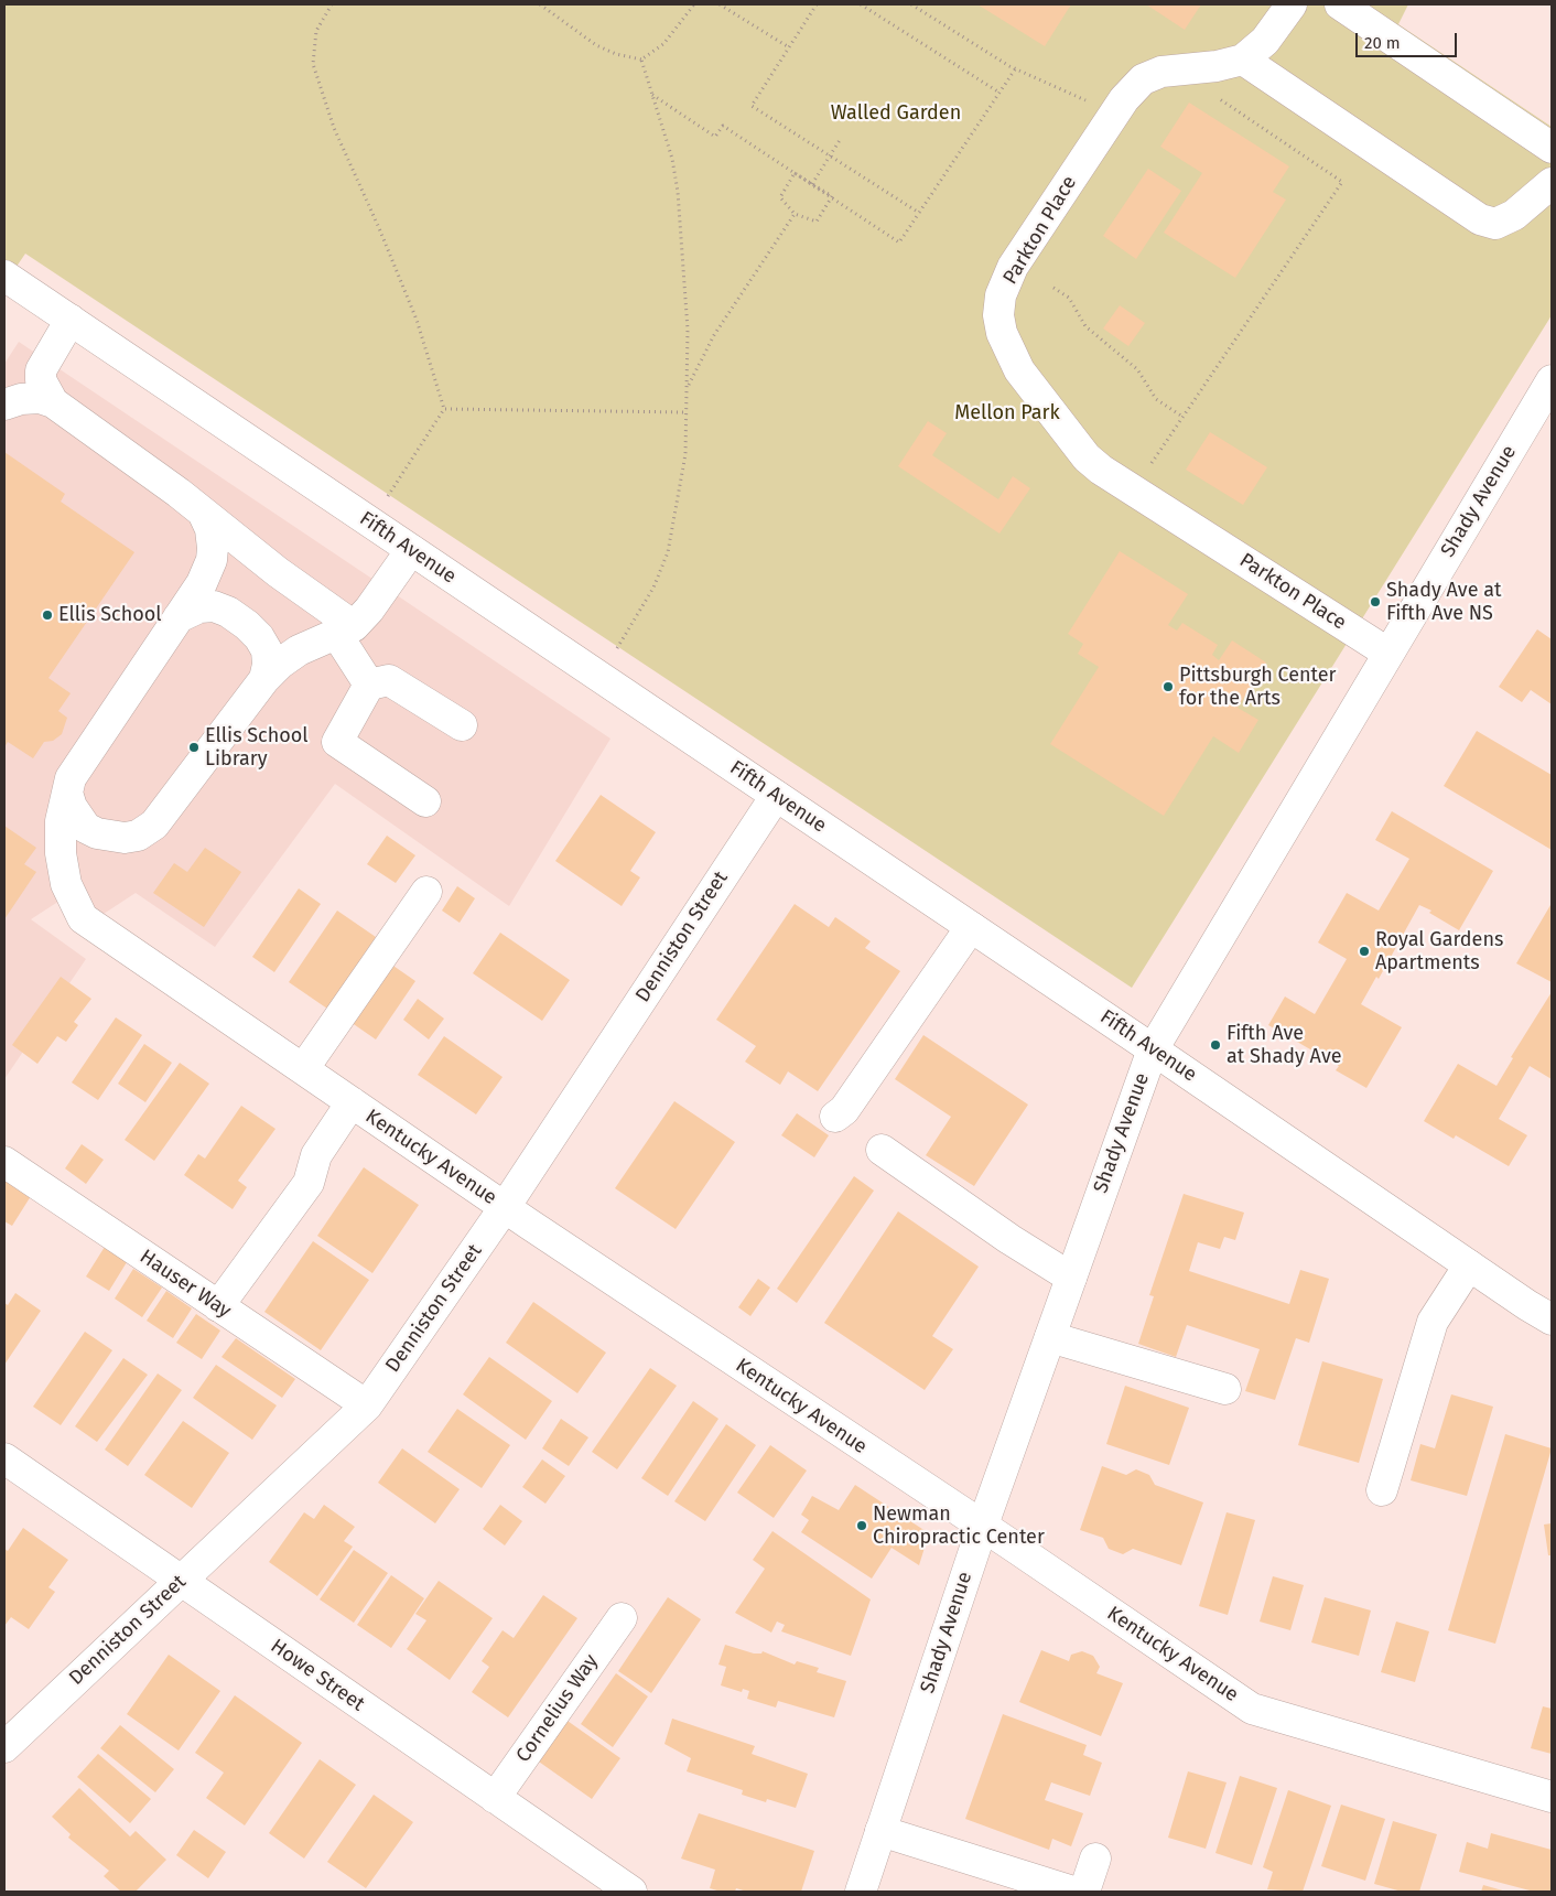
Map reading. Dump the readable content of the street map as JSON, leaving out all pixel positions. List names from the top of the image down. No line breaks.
{"streets":{"main road":["Parkton Place","Shady Avenue","Fifth Avenue","Denniston Street","Kentucky Avenue","Hauser Way","Howe Street","Cornelius Way"]},"crossings":[["Parkton Place","Shady Avenue"],["Shady Avenue","Fifth Avenue"],["Shady Avenue","Kentucky Avenue"],["Fifth Avenue","Denniston Street"],["Denniston Street","Kentucky Avenue"],["Denniston Street","Hauser Way"],["Denniston Street","Howe Street"],["Howe Street","Cornelius Way"]],"parks":["Walled Garden","Mellon Park"],"places":["Shady Ave at Fifth Ave NS","Ellis School","Pittsburgh Center for the Arts","Ellis School Library","Royal Gardens Apartments","Fifth Ave at Shady Ave","Newman Chiropractic Center"],"scale_bar":"20 m"}
